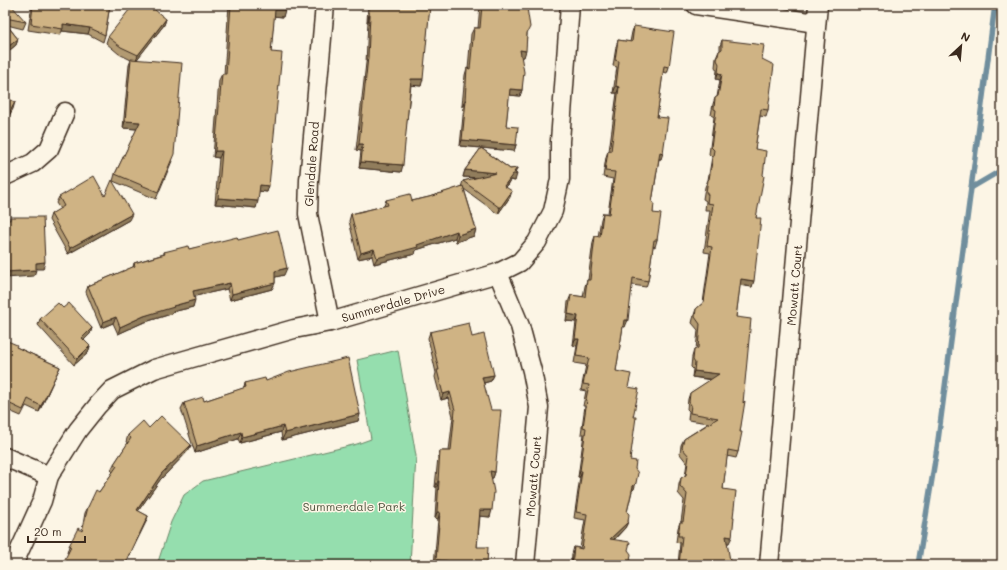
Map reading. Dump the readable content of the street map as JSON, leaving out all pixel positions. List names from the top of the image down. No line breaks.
{"streets":{"street":["Glendale Road","Mowatt Court","Summerdale Drive"]},"crossings":[["Glendale Road","Summerdale Drive"],["Mowatt Court","Summerdale Drive"]],"parks":["Summerdale Park"],"scale_bar":"20 m","north":"top right"}
